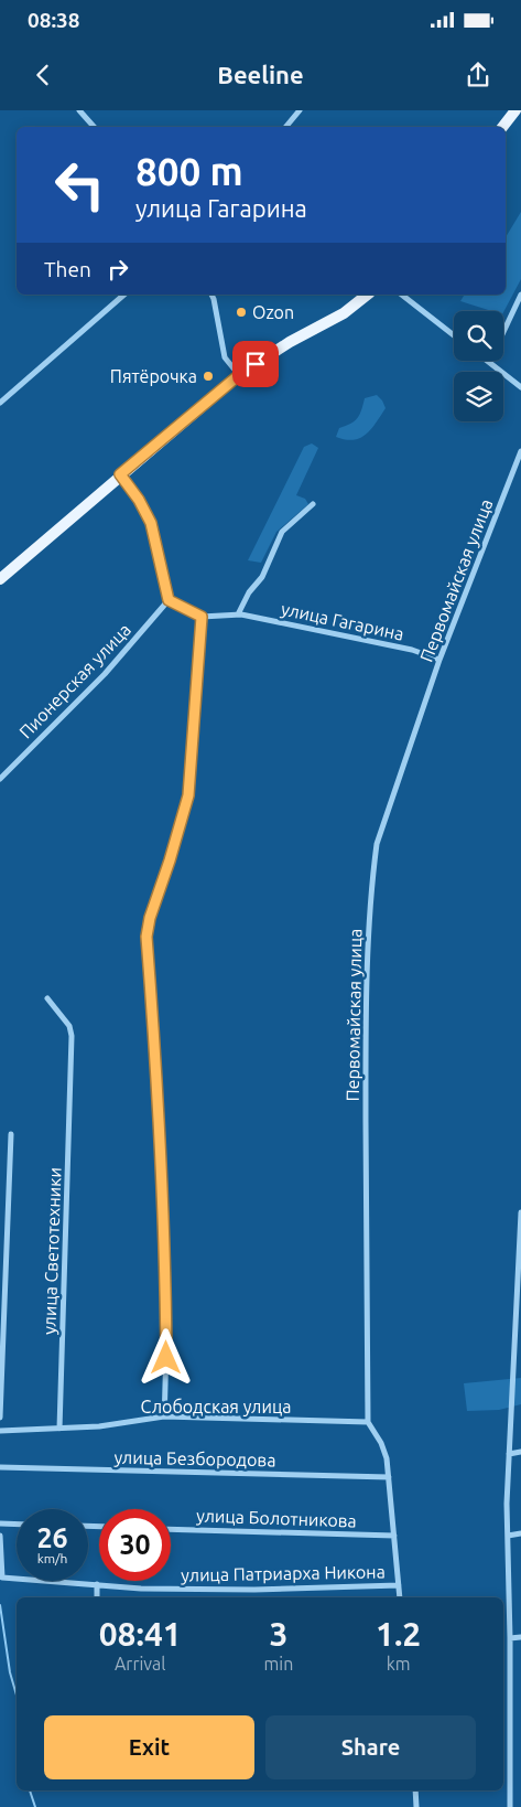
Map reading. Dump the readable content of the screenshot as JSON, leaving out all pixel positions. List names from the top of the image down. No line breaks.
{"streets":{"street":["Первомайская улица","улица Гагарина","Пионерская улица","улица Светотехники","Слободская улица","улица Безбородова","улица Болотникова","улица Патриарха Никона"]},"crossings":[["Первомайская улица","улица Гагарина"],["Первомайская улица","Слободская улица"],["улица Светотехники","Слободская улица"]],"places":["Ozon","Пятёрочка"],"page":{"status":"08:38","header":"Beeline","turn":["800 m","улица Гагарина"],"then":"Then","speed":"26 km/h","limit":"30","eta":["08:41","Arrival","3","min","1.2","km"],"buttons":["Exit","Share"]}}
